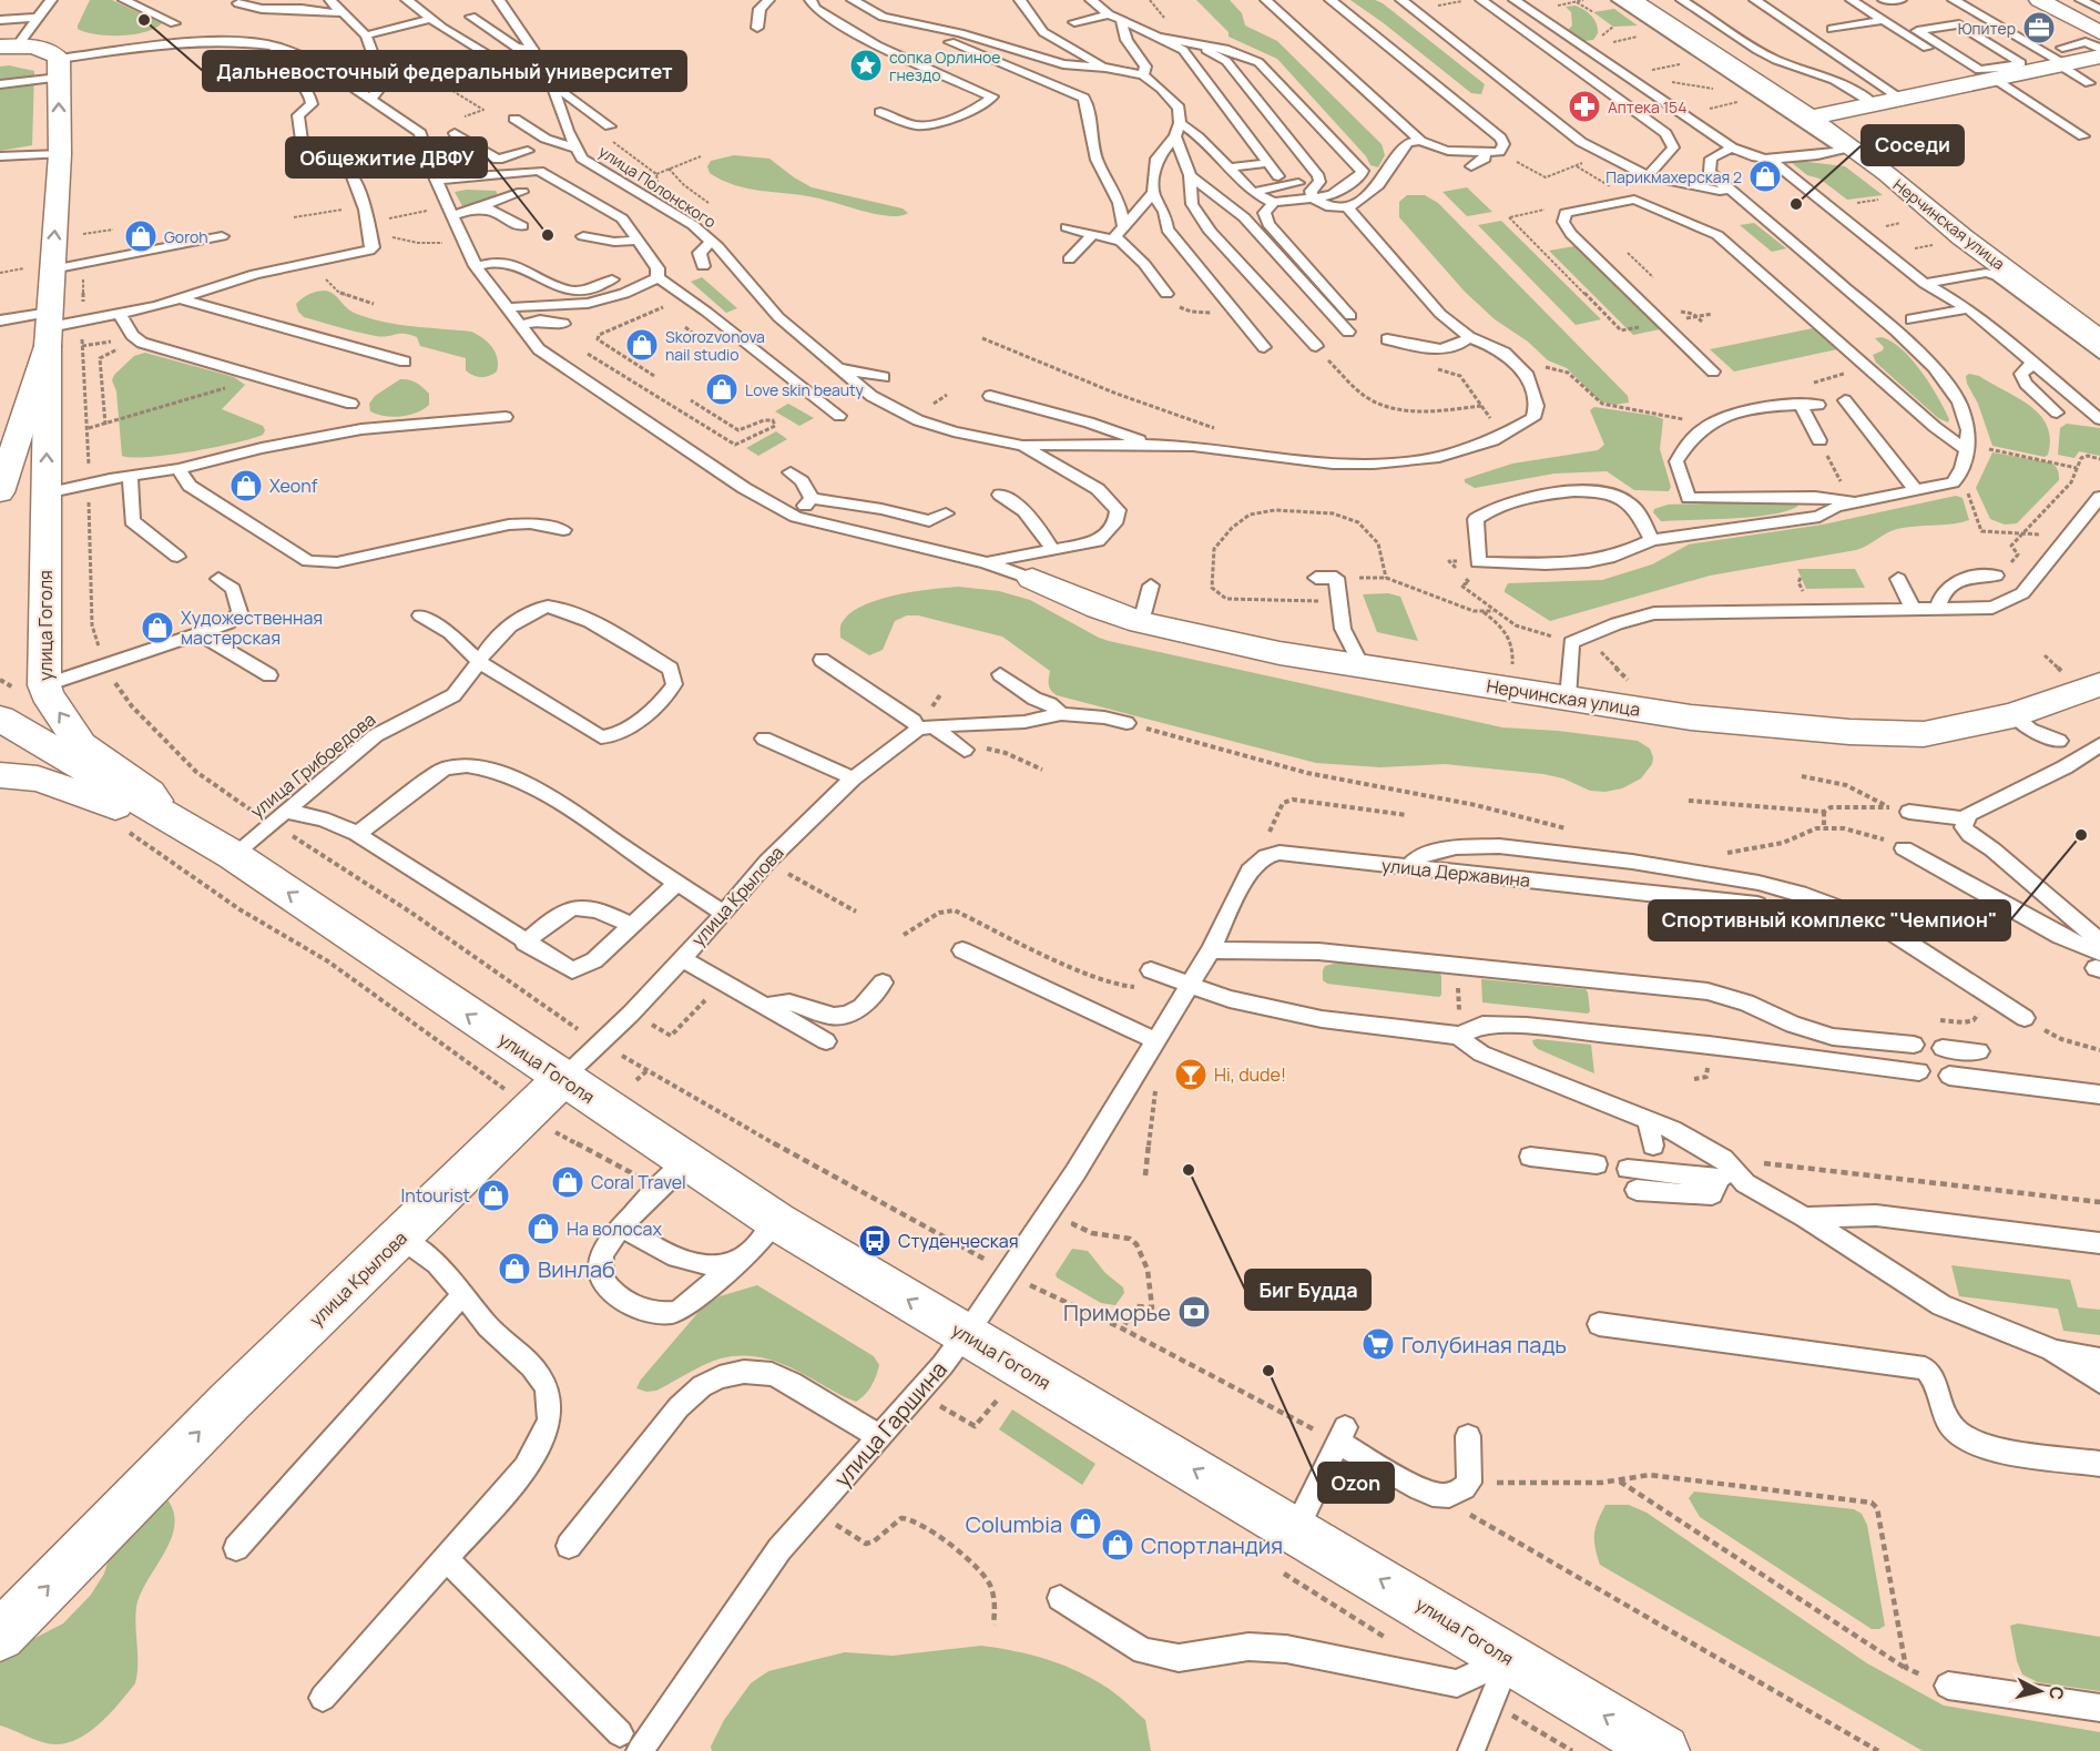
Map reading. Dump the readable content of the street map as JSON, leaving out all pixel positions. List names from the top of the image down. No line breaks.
{"streets":{"main road":["Нерчинская улица","улица Гоголя","улица Крылова"],"lane":["улица Полонского","улица Грибоедова","улица Державина","улица Гаршина"]},"crossings":[["улица Гоголя","улица Грибоедова"],["улица Гоголя","улица Крылова"],["улица Гоголя","улица Гаршина"],["улица Державина","улица Гаршина"]],"one_way":["улица Гоголя"],"places":{"other":["Дальневосточный федеральный университет","Соседи","Общежитие ДВФУ","Спортивный комплекс \"Чемпион\"","Биг Будда","Ozon"],"office":["Юпитер"],"place":["сопка Орлиное гнездо"],"pharmacy":["Аптека 154"],"shop":["Парикмахерская 2","Goroh","Skorozvonova nail studio","Love skin beauty","Xeonf","Художественная мастерская","Coral Travel","Intourist","На волосах","Винлаб","Columbia","Спортландия"],"bar":["Hi, dude!"],"bus stop":["Студенческая"],"bank":["Приморье"],"supermarket":["Голубиная падь"]},"north":"right"}
